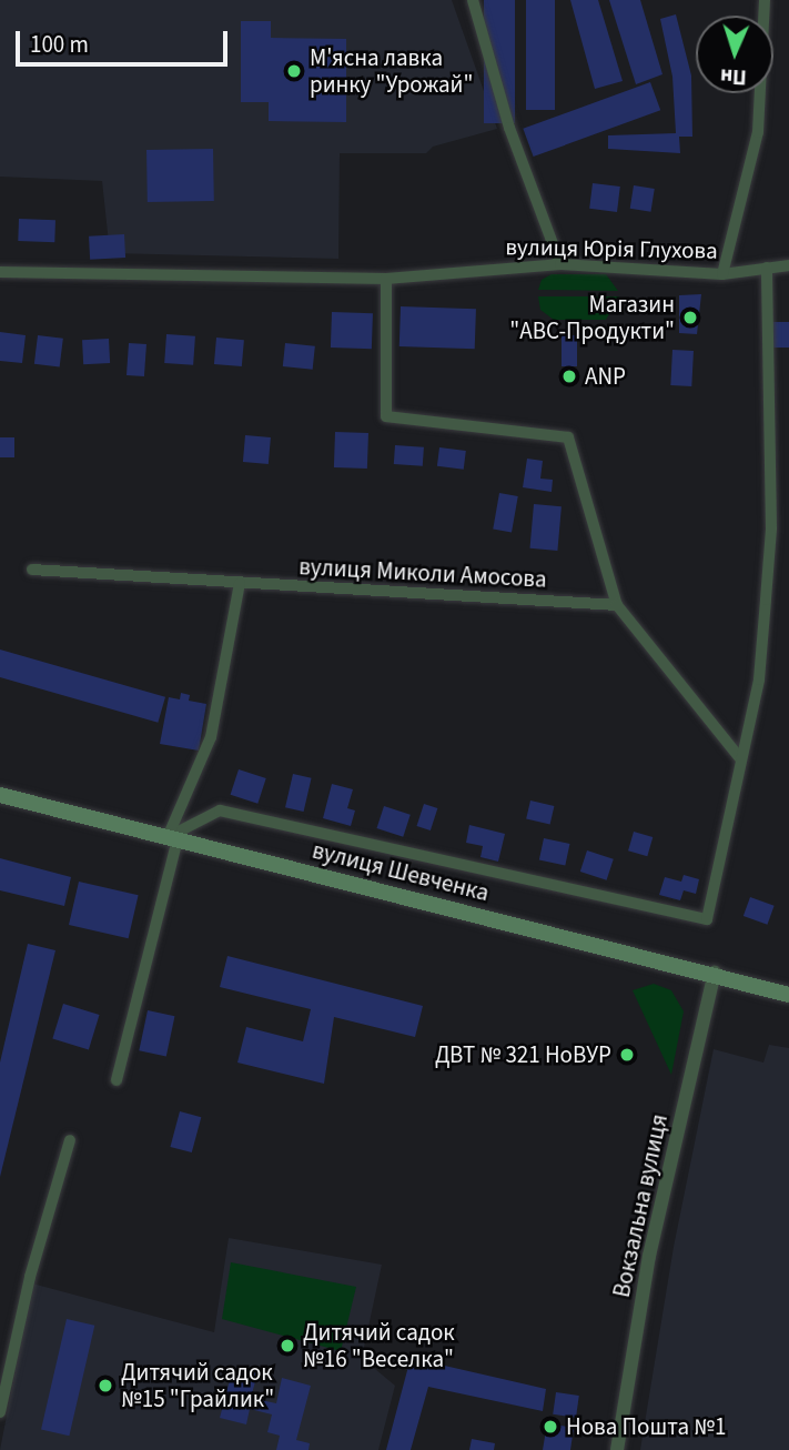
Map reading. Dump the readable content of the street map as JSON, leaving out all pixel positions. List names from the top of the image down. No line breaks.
{"streets":{"main road":["вулиця Шевченка"],"street":["вулиця Юрія Глухова","вулиця Миколи Амосова","Вокзальна вулиця"]},"crossings":[["вулиця Шевченка","Вокзальна вулиця"]],"places":["М'ясна лавка ринку \"Урожай\"","Магазин \"ABC-Продукти\"","ANP","ДВТ № 321 НоВУР","Дитячий садок №16 \"Веселка\"","Дитячий садок №15 \"Грайлик\"","Нова Пошта №1"],"scale_bar":"100 m","north":"bottom"}
